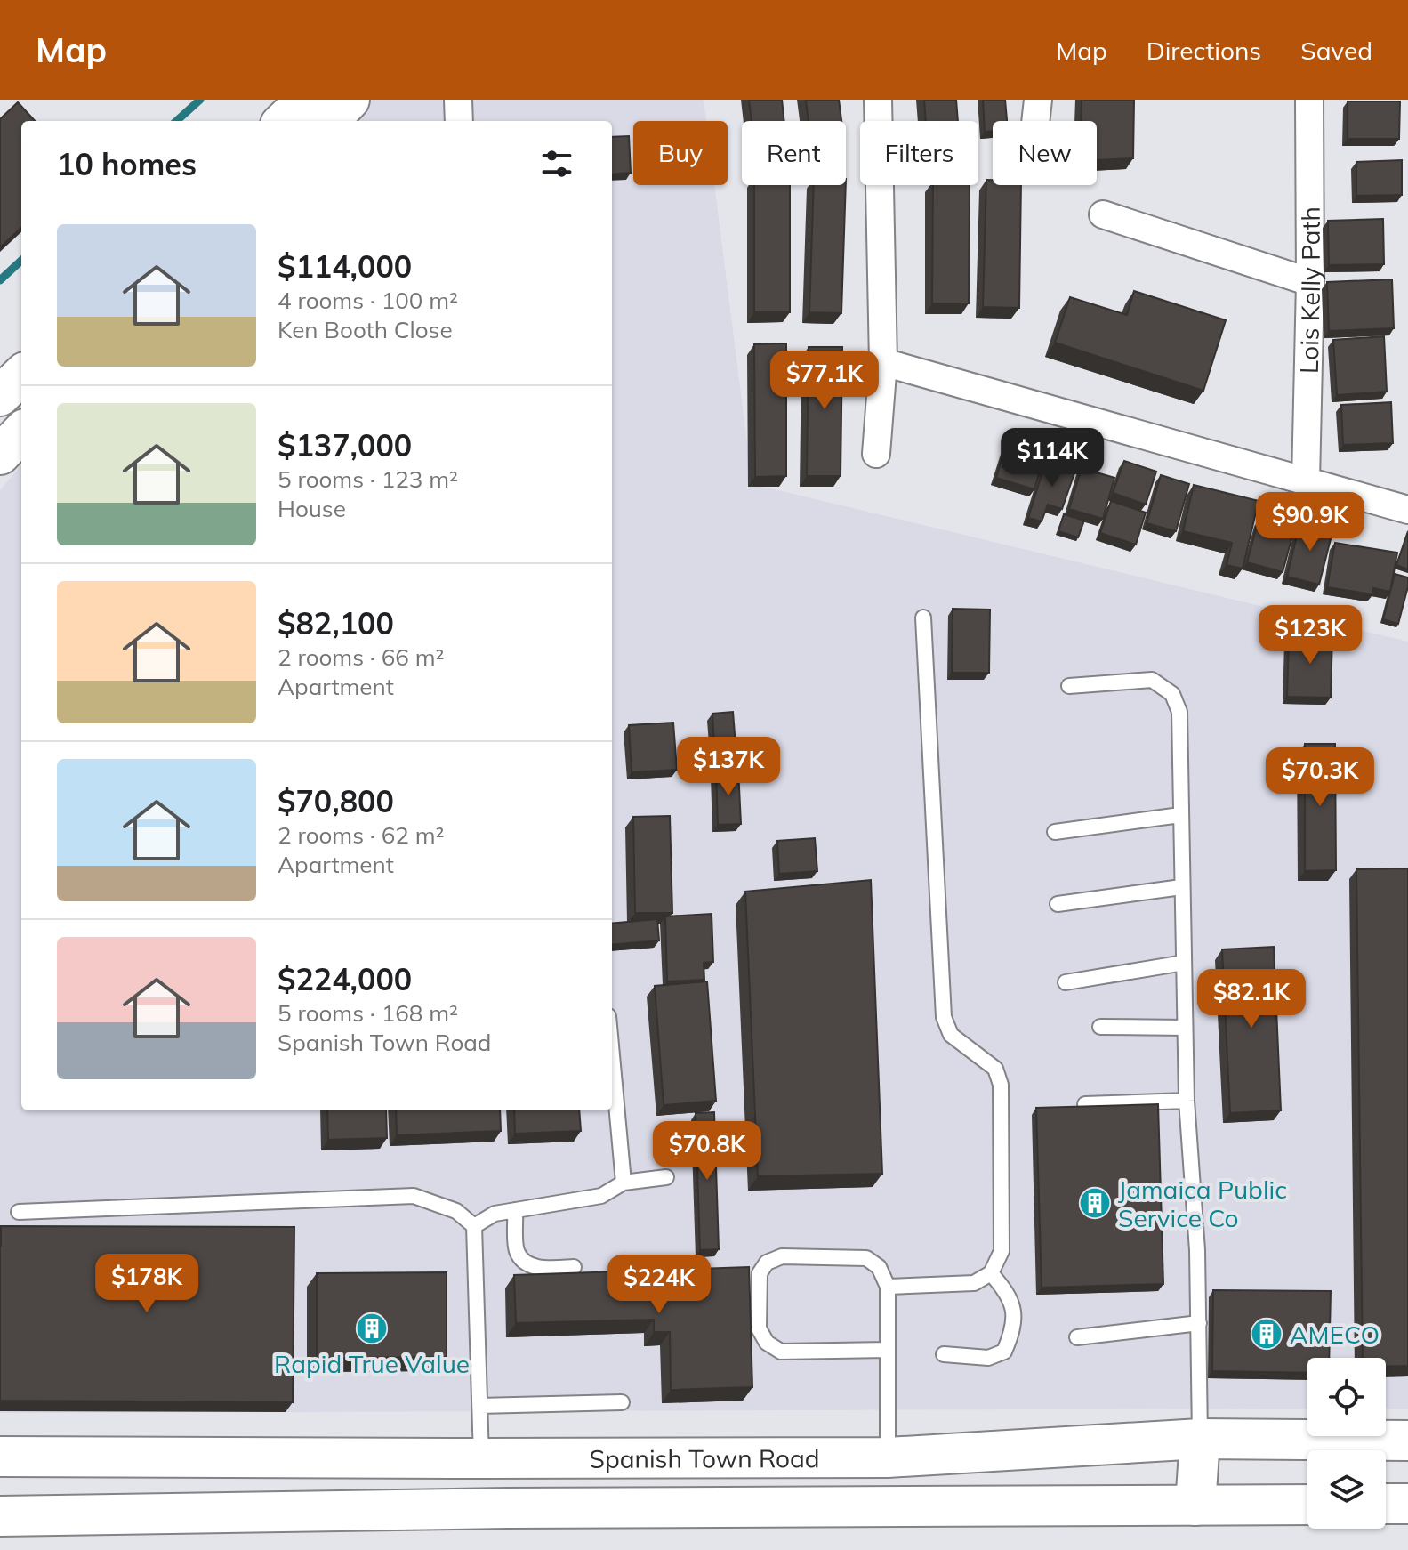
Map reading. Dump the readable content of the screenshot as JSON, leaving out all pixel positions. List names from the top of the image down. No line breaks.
{"streets":{"highway":["Spanish Town Road"],"street":["Lois Kelly Path"]},"places":{"building":["Jamaica Public Service Co","Rapid True Value","AMECO"]},"page":{"header":"Map","nav":["Map","Directions","Saved"],"chip":["Buy","Rent","Filters","New"],"heading":"10 homes","list":[{"name":"$114,000","note":"4 rooms · 100 m² · Ken Booth Close"},{"name":"$137,000","note":"5 rooms · 123 m² · House"},{"name":"$82,100","note":"2 rooms · 66 m² · Apartment"},{"name":"$70,800","note":"2 rooms · 62 m² · Apartment"},{"name":"$224,000","note":"5 rooms · 168 m² · Spanish Town Road"}],"price":["$77.1K","$114K","$90.9K","$123K","$137K","$70.3K","$82.1K","$70.8K","$178K","$224K"]}}
